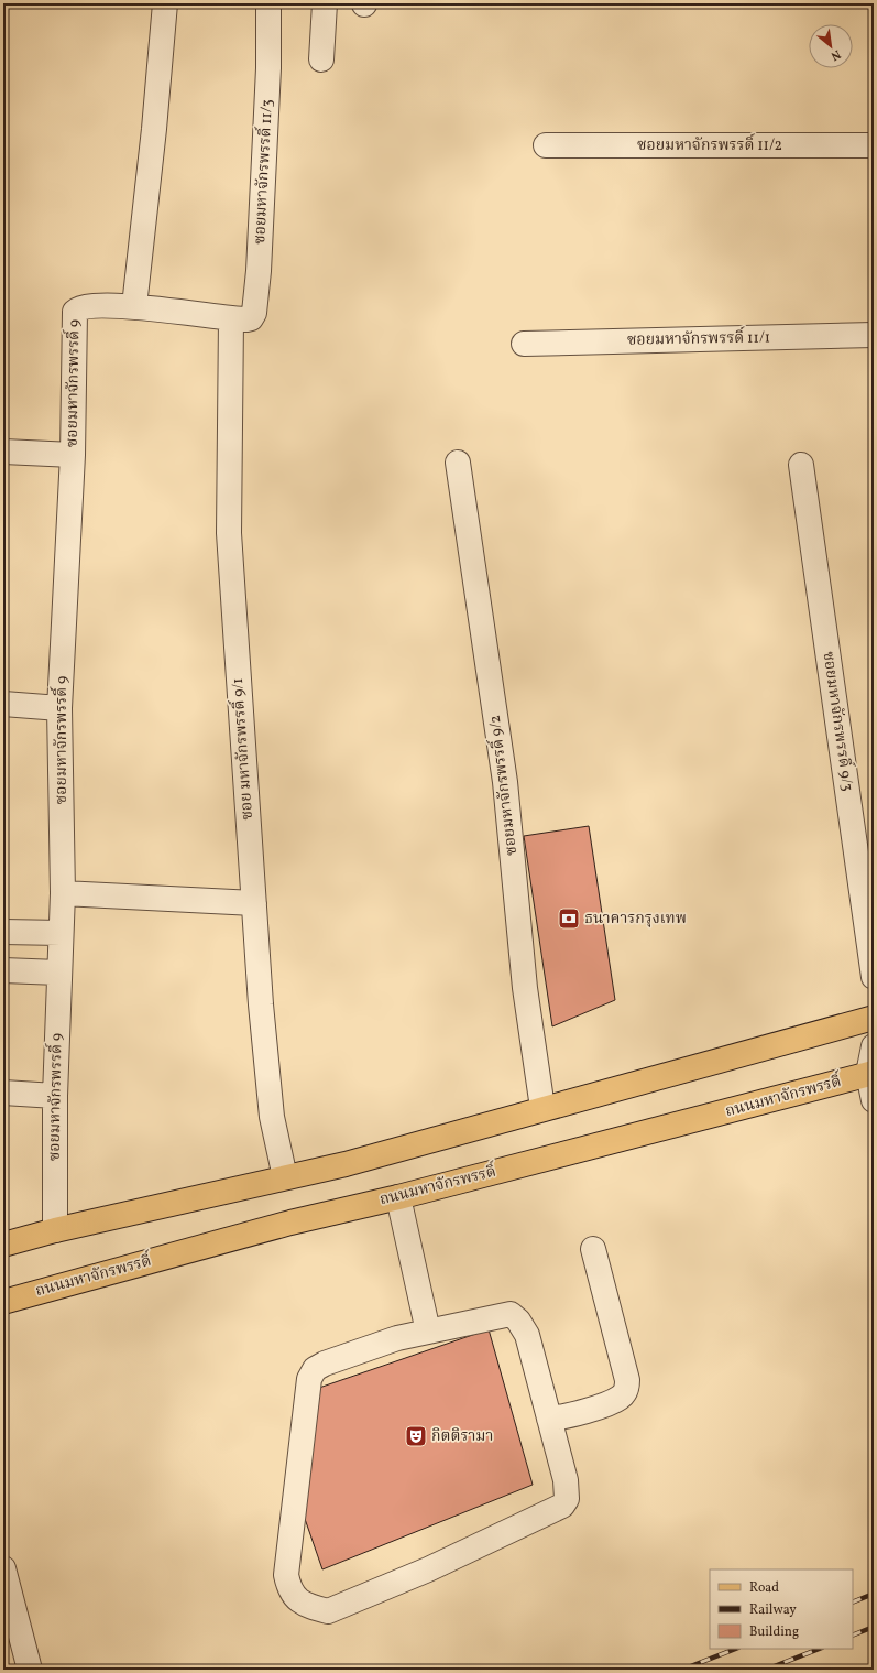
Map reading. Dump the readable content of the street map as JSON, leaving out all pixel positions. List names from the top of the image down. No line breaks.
{"streets":{"main road":["ถนนมหาจักรพรรดิ์"],"street":["ซอยมหาจักรพรรดิ์ 11/2","ซอยมหาจักรพรรดิ์ 11/3","ซอยมหาจักรพรรดิ์ 11/1","ซอยมหาจักรพรรดิ์ 9","ซอยมหาจักรพรรดิ์ 9/3","ซอย มหาจักรพรรดิ์ 9/1","ซอยมหาจักรพรรดิ์ 9/2"]},"crossings":[["ซอยมหาจักรพรรดิ์ 11/3","ซอยมหาจักรพรรดิ์ 9"],["ซอยมหาจักรพรรดิ์ 11/3","ซอย มหาจักรพรรดิ์ 9/1"],["ซอยมหาจักรพรรดิ์ 9","ซอย มหาจักรพรรดิ์ 9/1"]],"places":{"bank":["ธนาคารกรุงเทพ"],"theatre":["กิตติรามา"]},"legend":["Road","Railway","Building"],"north":"bottom right"}
